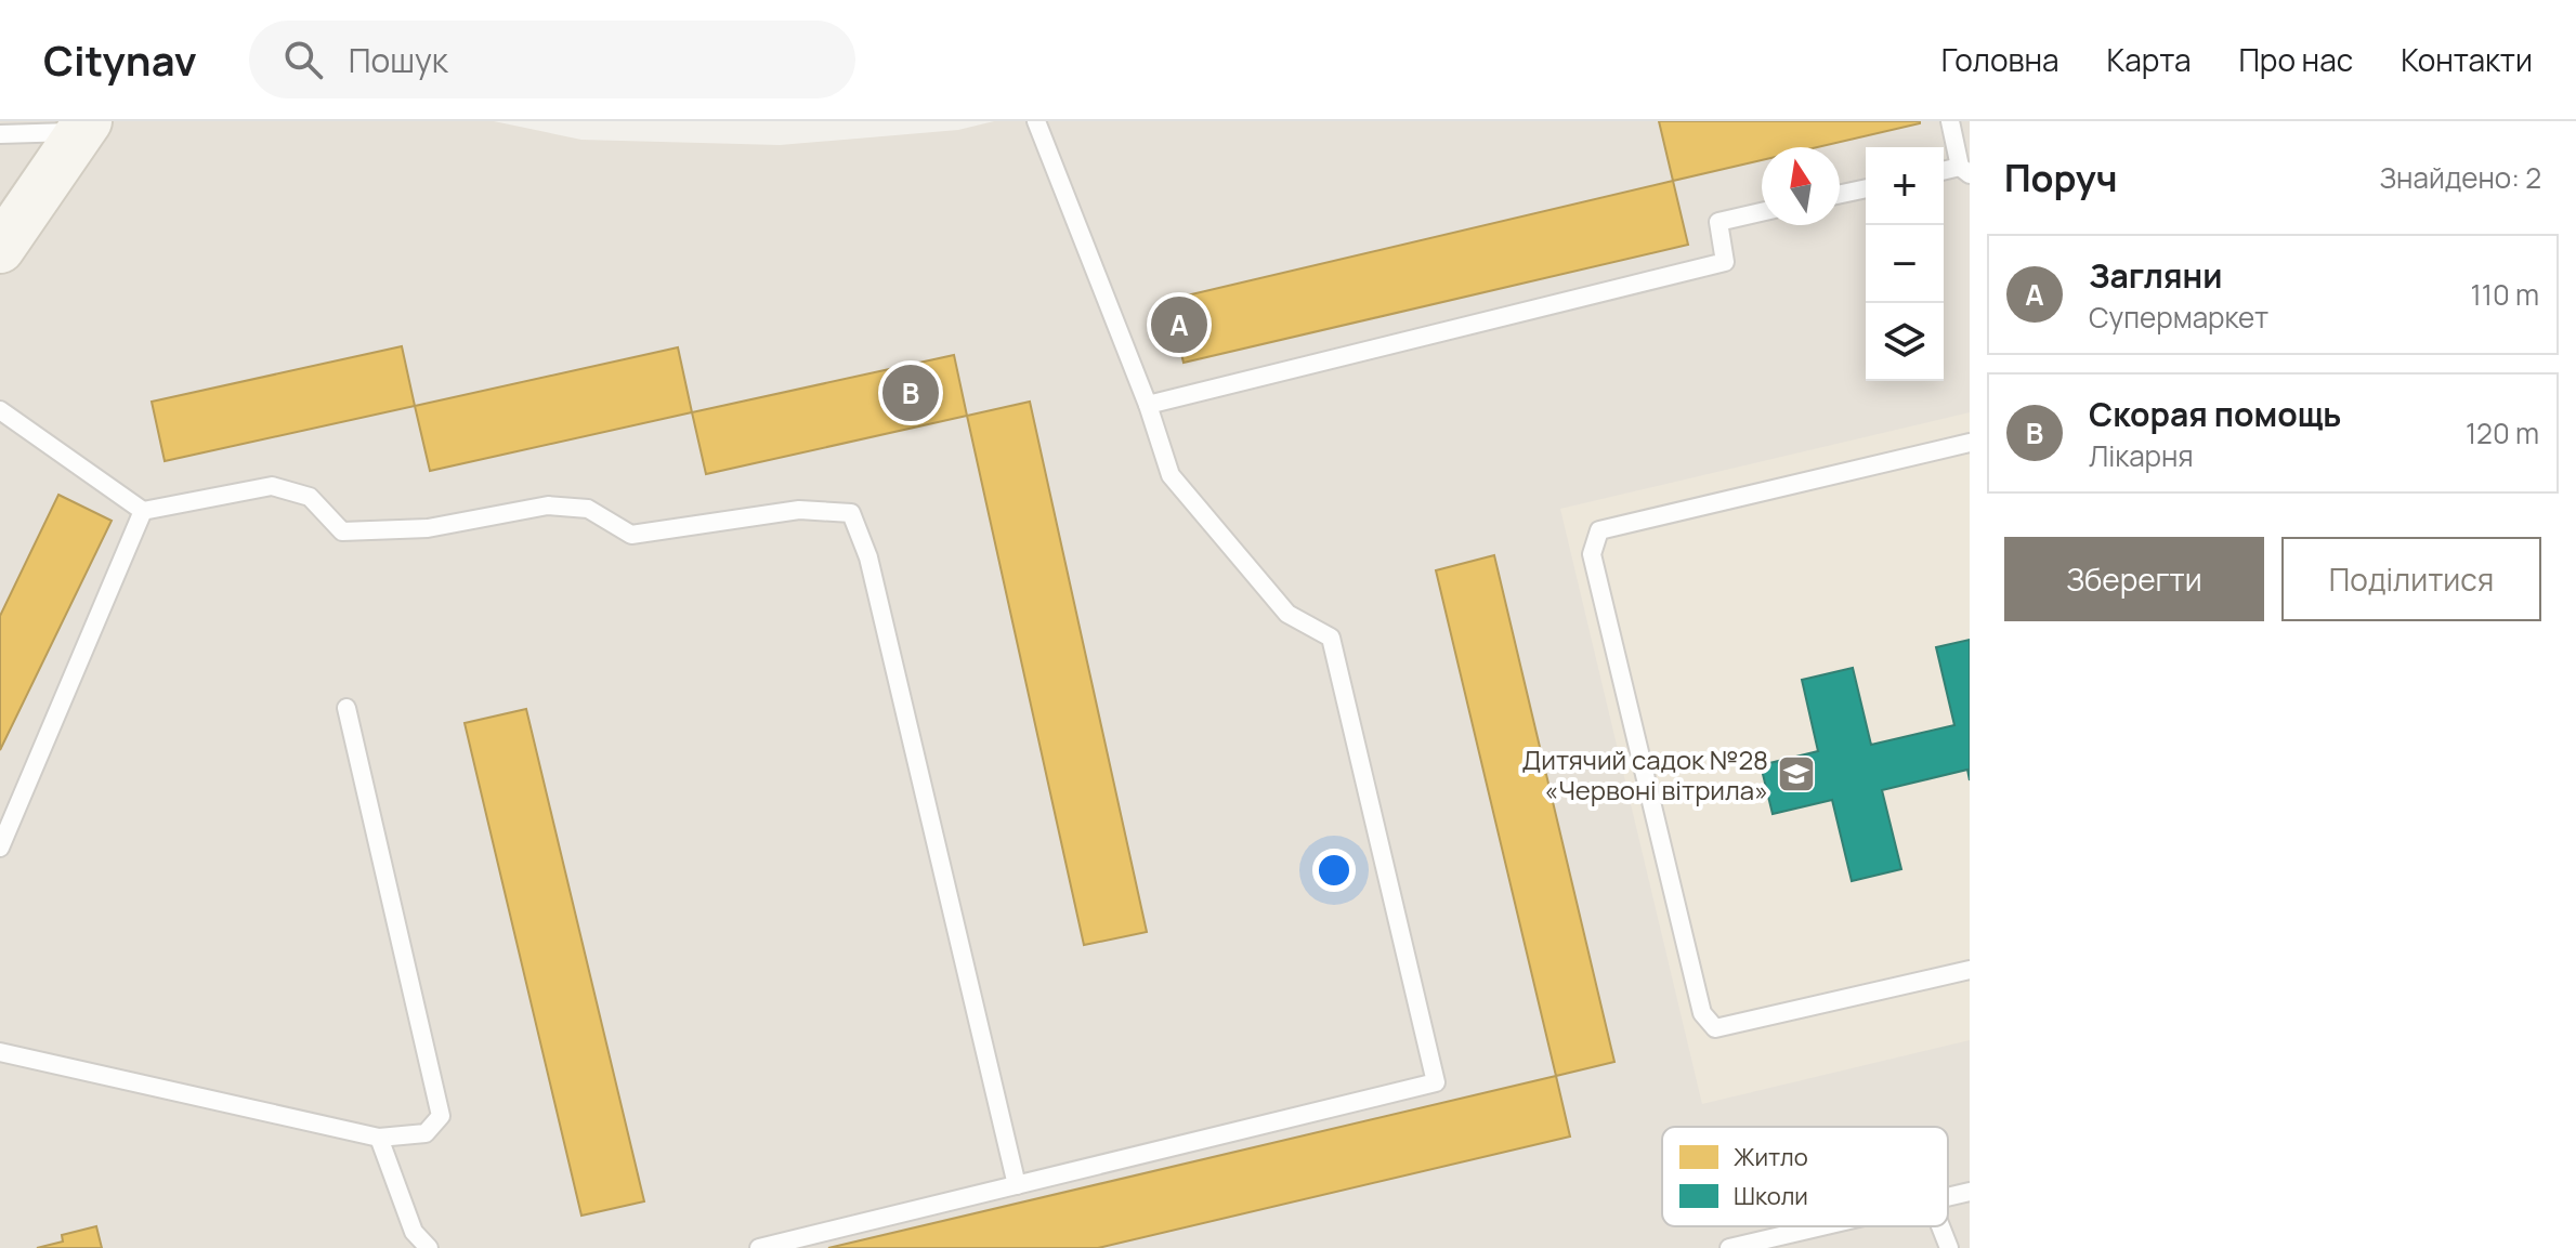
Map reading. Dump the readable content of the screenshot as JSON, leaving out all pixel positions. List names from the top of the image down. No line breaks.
{"places":{"school or university":["Дитячий садок №28 «Червоні вітрила»"]},"legend":["Житло","Школи"],"north":"top","page":{"header":"Citynav","search":"Пошук","nav":["Головна","Карта","Про нас","Контакти"],"heading":["Поруч","Знайдено: 2"],"map_buttons":["+","−"],"list":[{"mark":"A","name":"Загляни","note":"Супермаркет","value":"110 m"},{"mark":"B","name":"Скорая помощь","note":"Лікарня","value":"120 m"}],"pins":["A","B"],"buttons":["Зберегти","Поділитися"]}}
